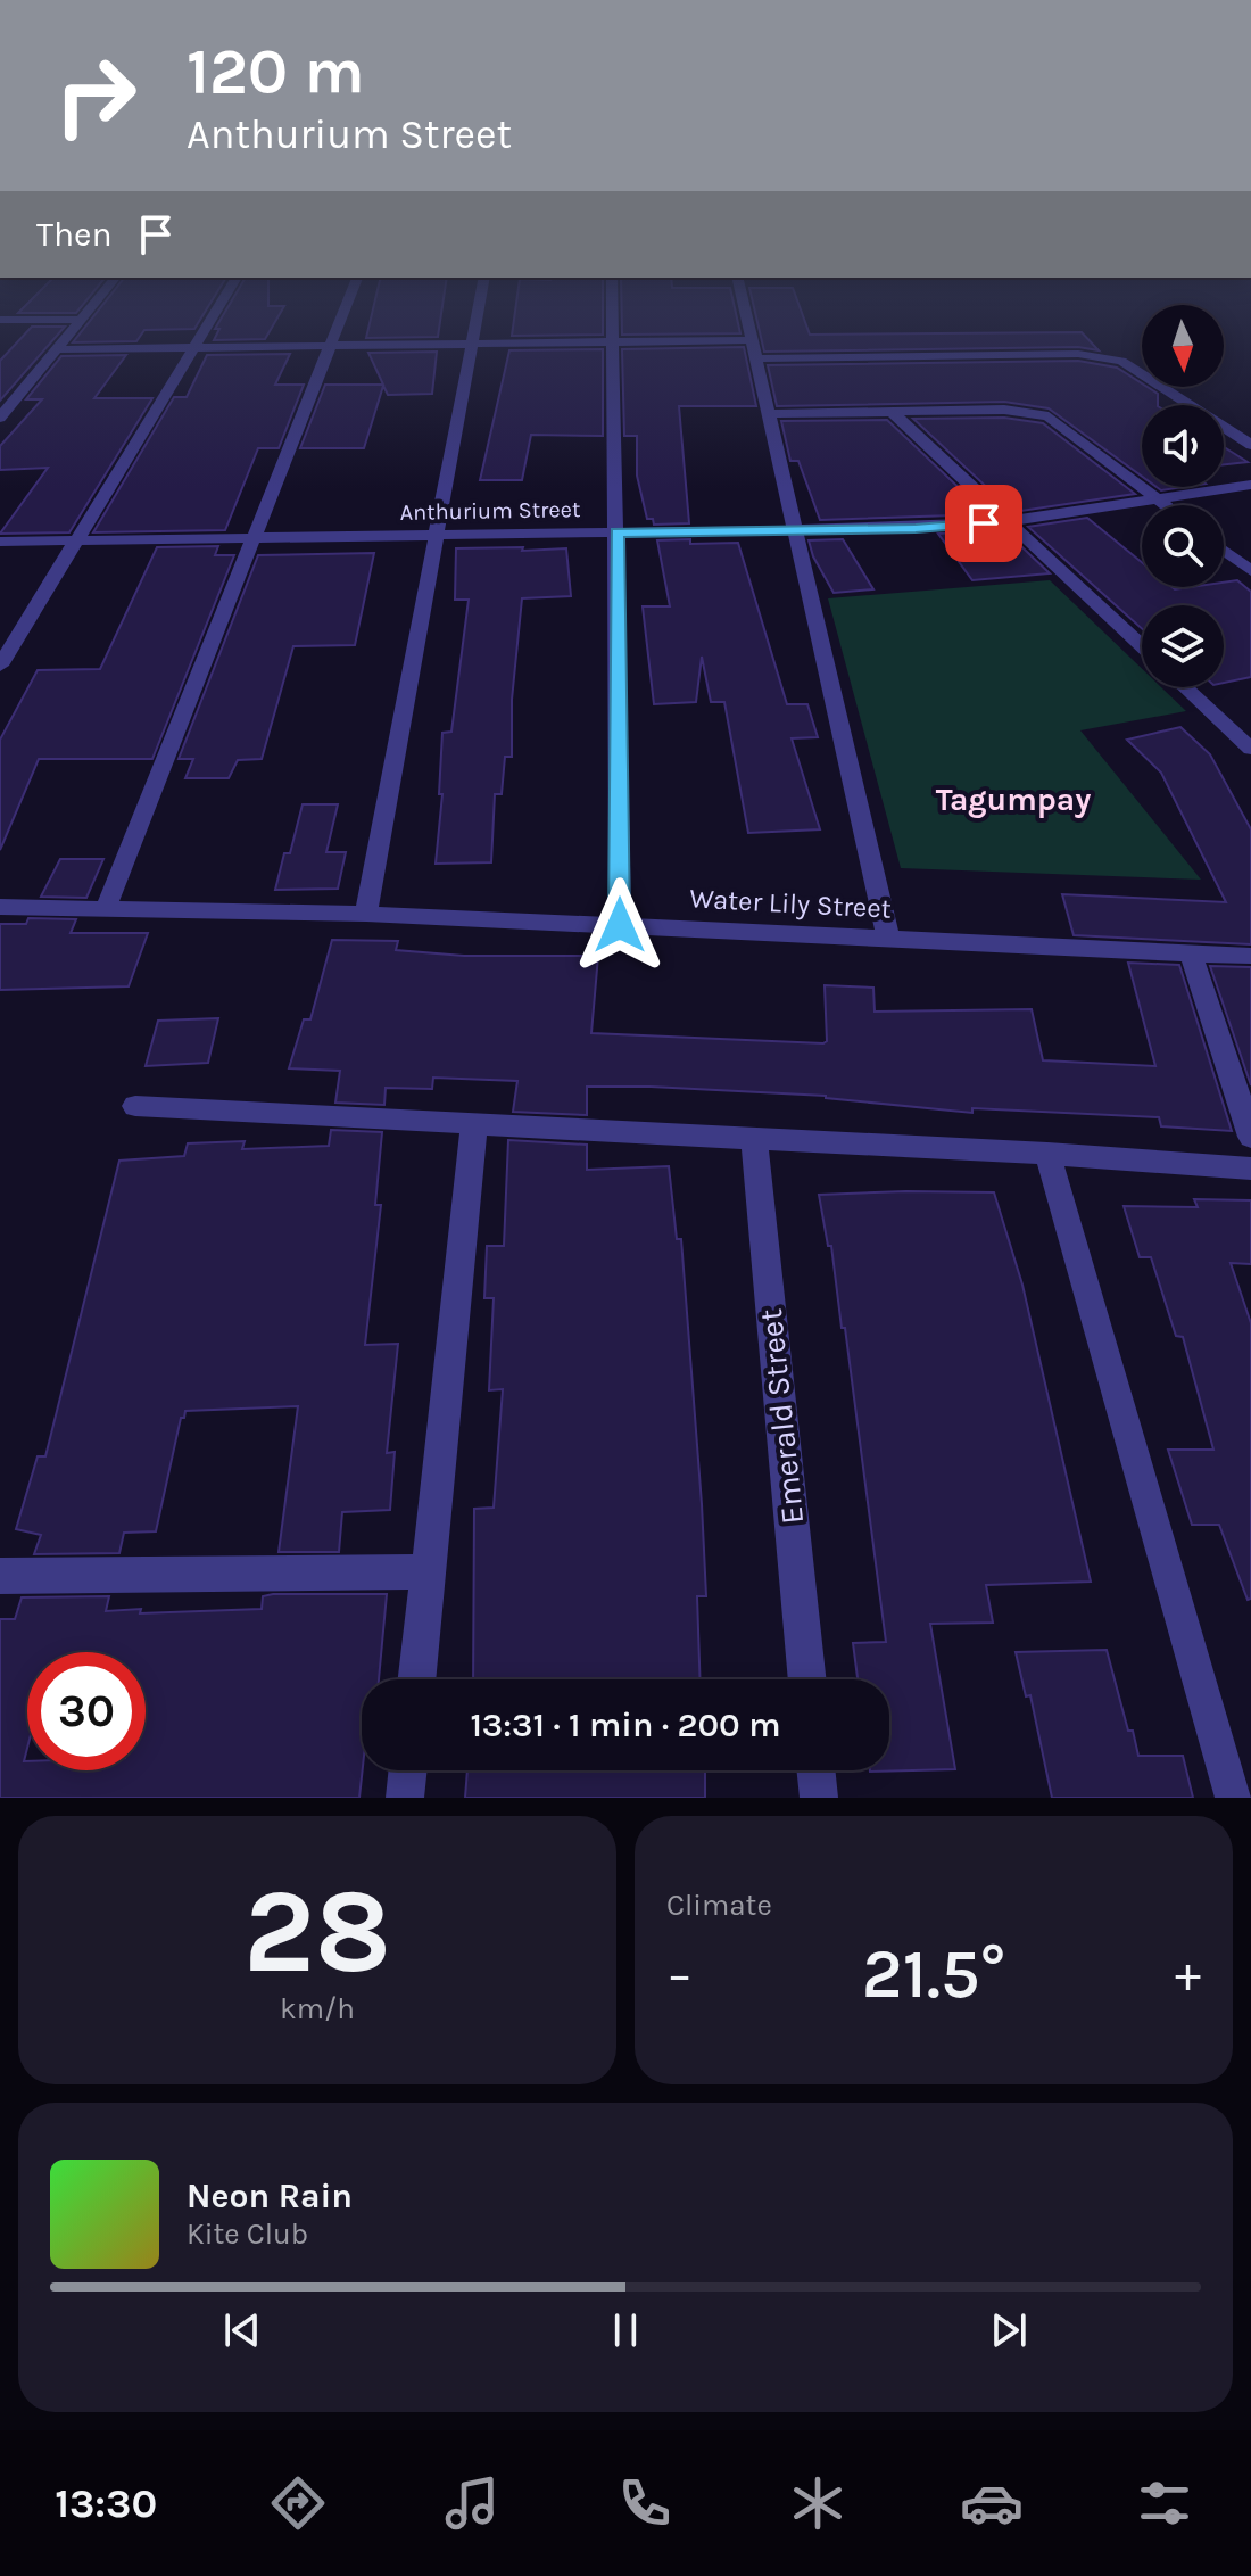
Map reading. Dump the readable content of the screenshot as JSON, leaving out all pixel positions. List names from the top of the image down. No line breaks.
{"streets":{"street":["Anthurium Street","Water Lily Street","Emerald Street"]},"districts":["Tagumpay"],"north":"bottom","page":{"turn":["120 m","Anthurium Street"],"then":"Then","limit":"30","trip":"13:31 · 1 min · 200 m","tile":[["28","km/h"],"Climate"],"heat":["−","21.5°","+"],"song":["Neon Rain","Kite Club"],"tabs":"13:30"}}
